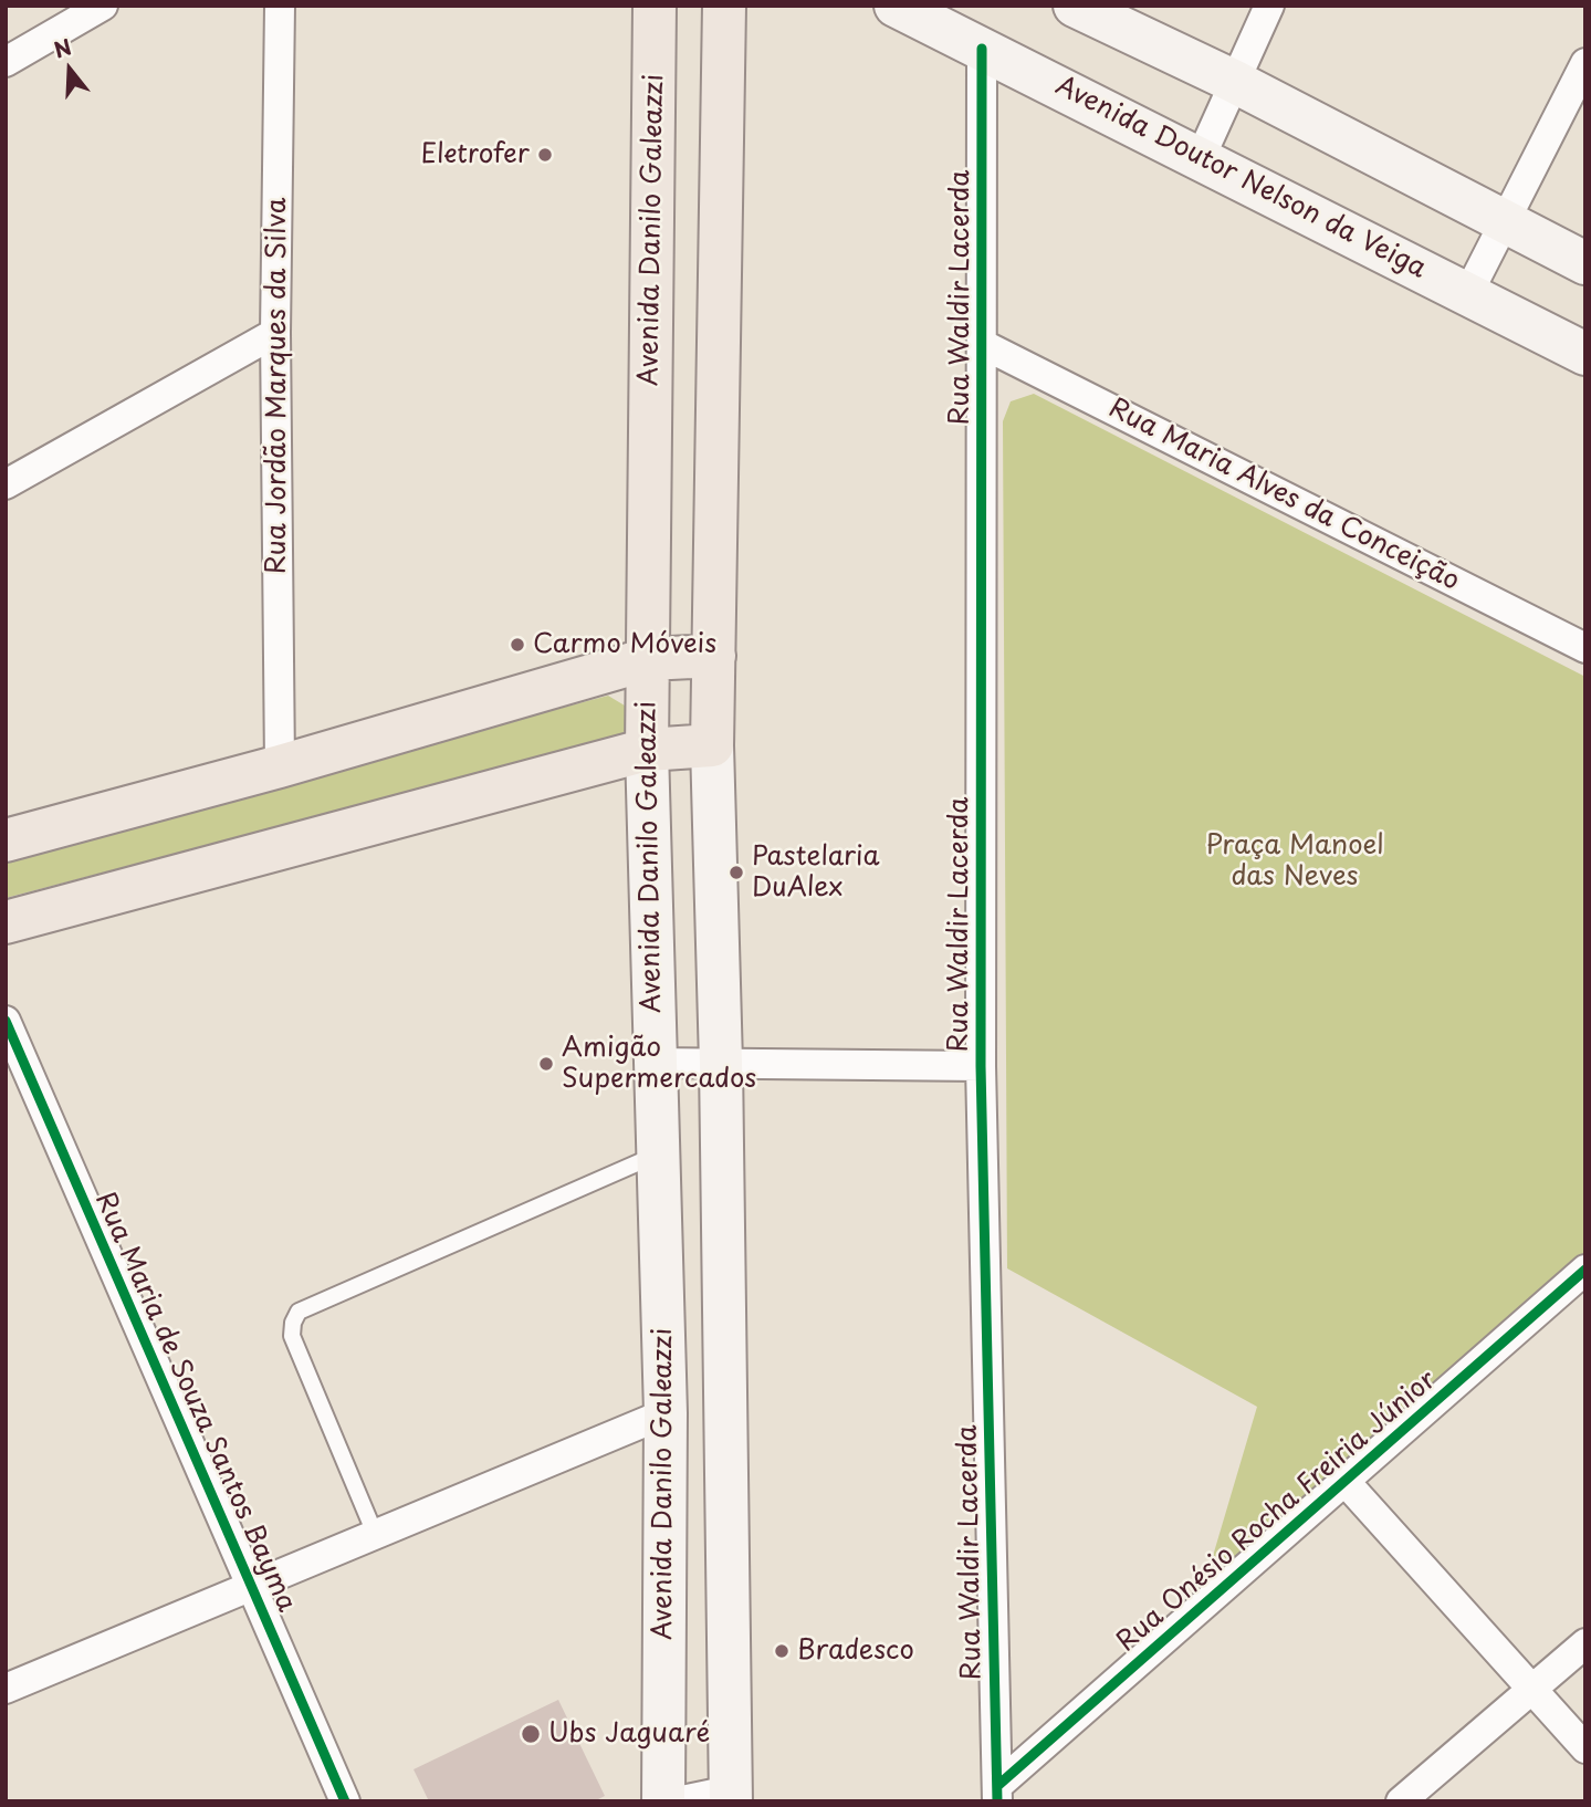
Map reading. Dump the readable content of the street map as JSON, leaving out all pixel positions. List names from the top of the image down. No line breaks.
{"streets":{"main road":["Avenida Doutor Nelson da Veiga","Avenida Danilo Galeazzi"],"street":["Rua Waldir Lacerda","Rua Jordão Marques da Silva","Rua Maria Alves da Conceição","Rua Maria de Souza Santos Bayma","Rua Onésio Rocha Freiria Júnior"]},"crossings":[["Avenida Doutor Nelson da Veiga","Rua Waldir Lacerda"],["Rua Waldir Lacerda","Rua Maria Alves da Conceição"],["Rua Waldir Lacerda","Rua Onésio Rocha Freiria Júnior"]],"parks":["Praça Manoel das Neves"],"places":["Eletrofer","Carmo Móveis","Pastelaria DuAlex","Amigão Supermercados","Bradesco","Ubs Jaguaré"],"north":"top"}
